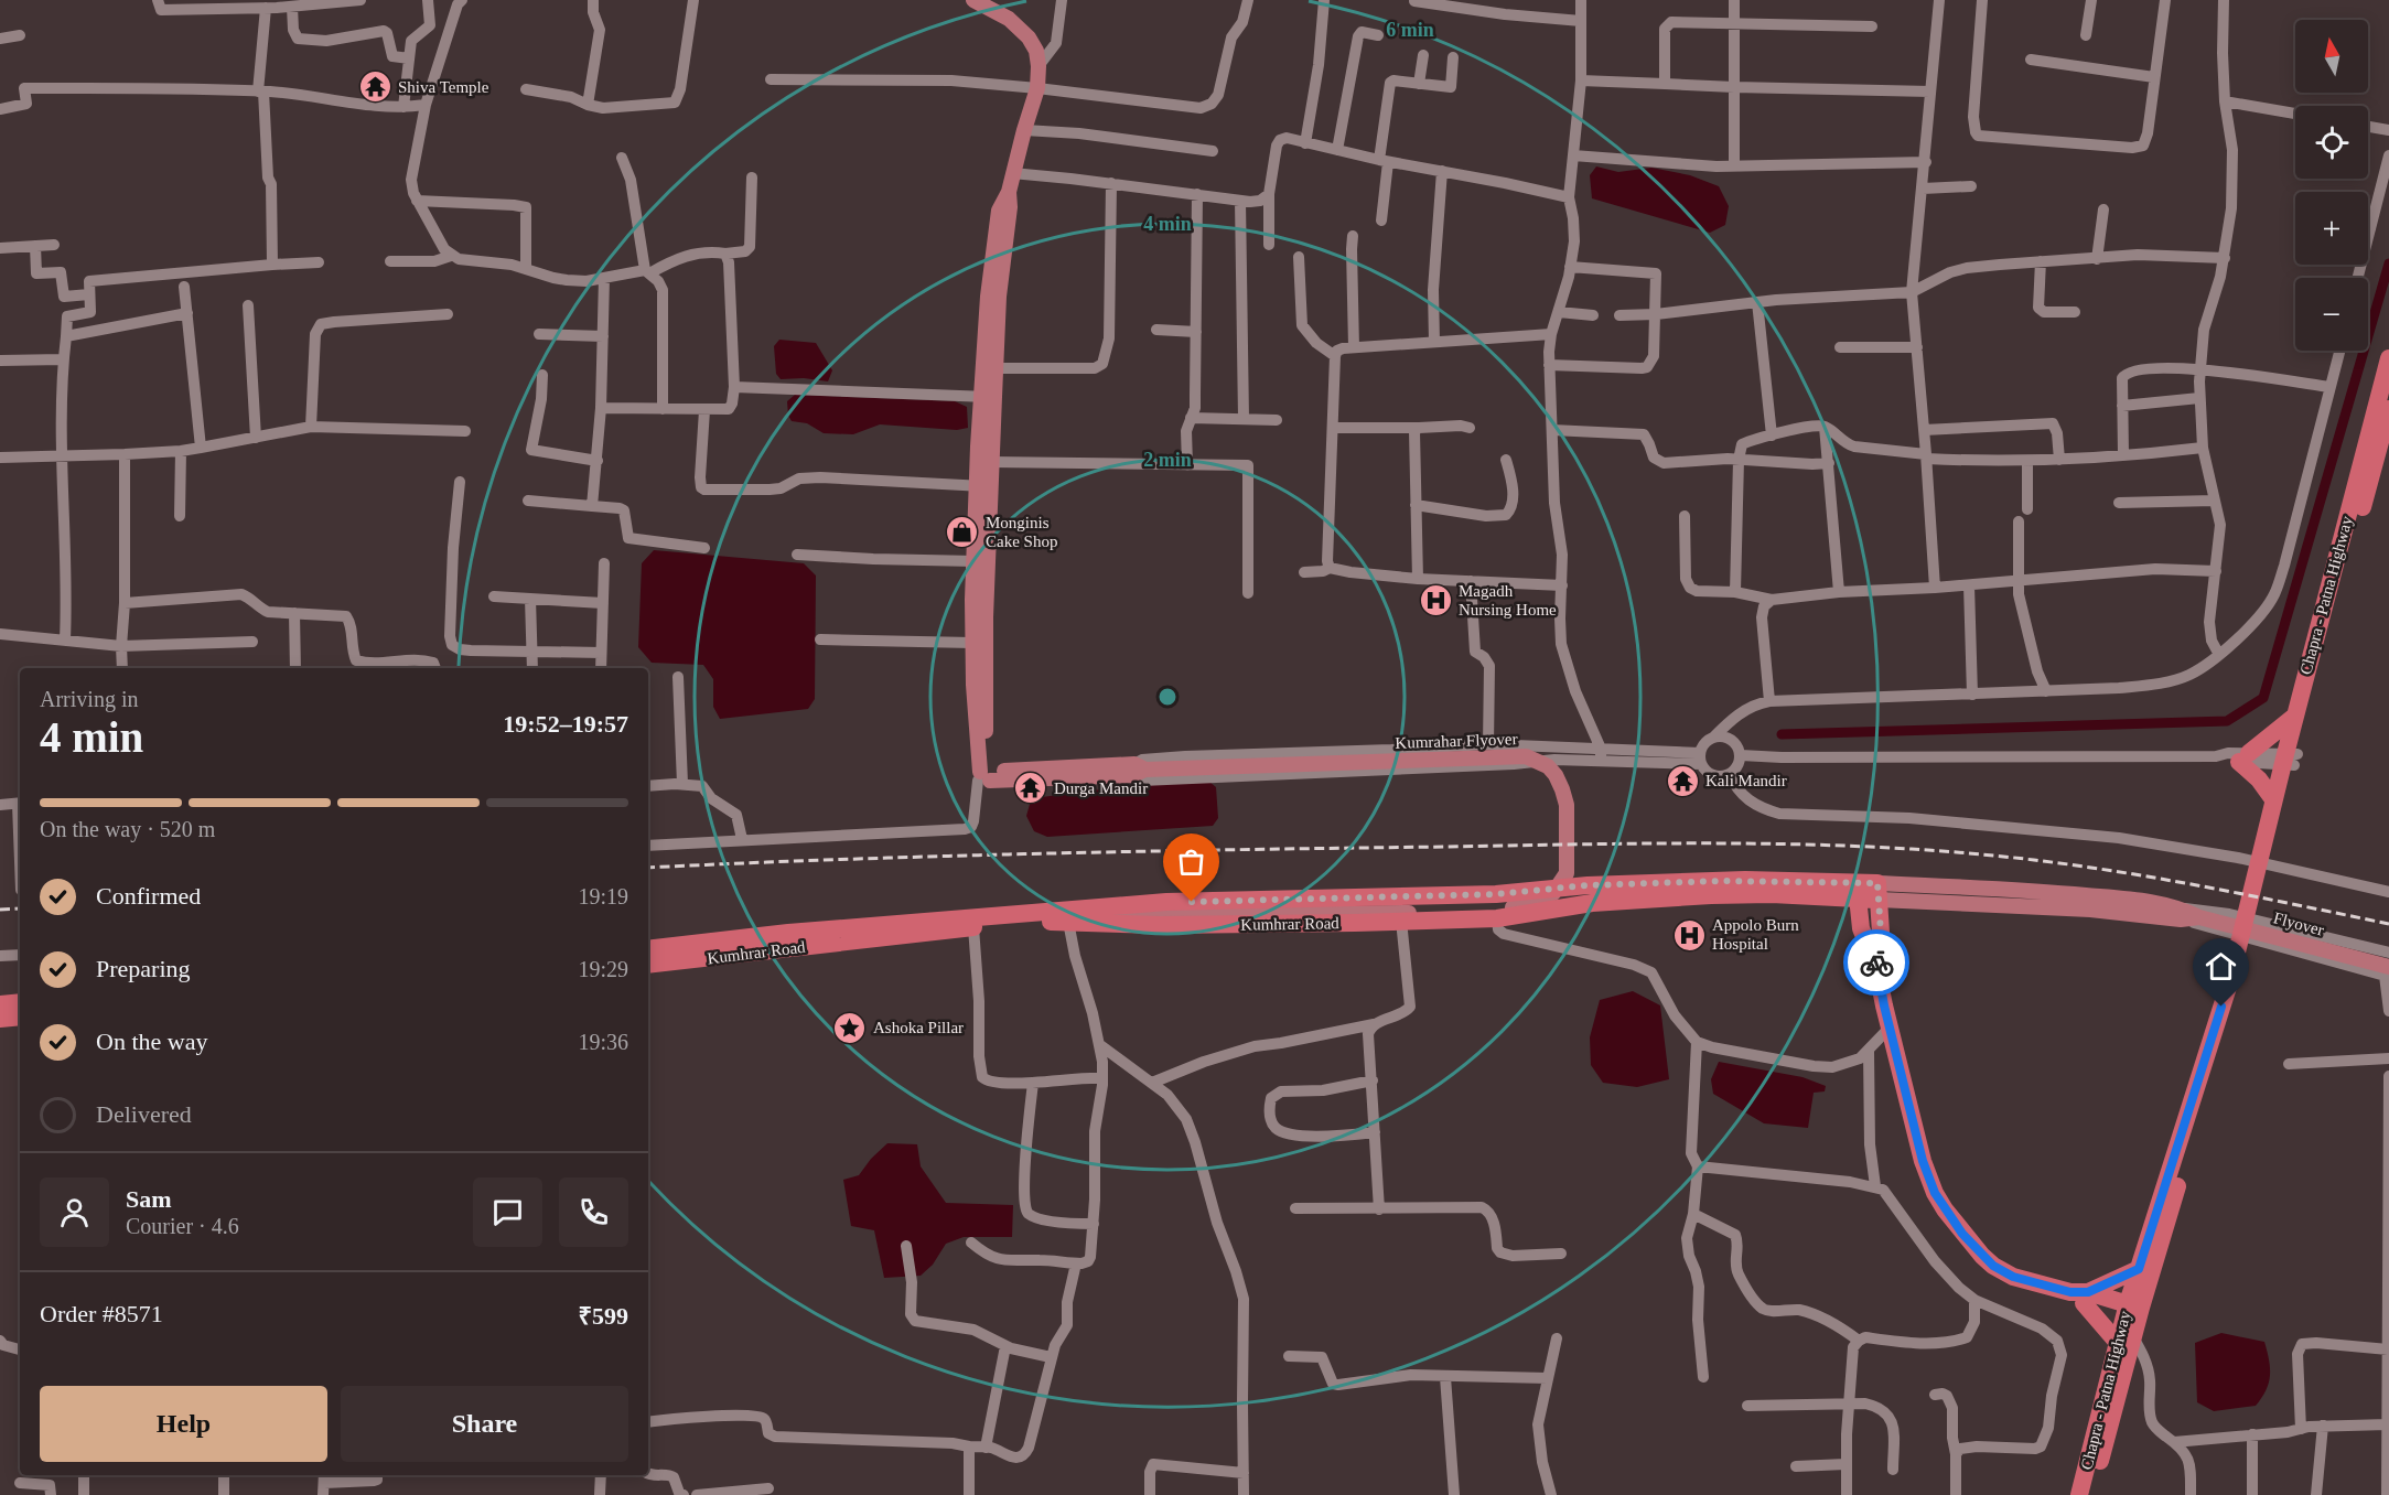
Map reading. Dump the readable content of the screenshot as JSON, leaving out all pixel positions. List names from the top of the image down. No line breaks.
{"streets":{"highway":["Chapra - Patna Highway","Kumhrar Road"],"main road":["Kumrahar Flyover","Flyover"]},"crossings":[["Kumrahar Flyover","Kumhrar Road"],["Kumhrar Road","Flyover"]],"places":{"temple":["Shiva Temple","Kali Mandir","Durga Mandir"],"shop":["Monginis Cake Shop"],"hospital":["Magadh Nursing Home","Appolo Burn Hospital"],"place":["Ashoka Pillar"]},"north":"top","page":{"map_buttons":["+","−"],"heading":["4 min","Arriving in","19:52–19:57"],"panel":["Sam","Courier · 4.6","Order #8571","₹599"],"bar":"On the way · 520 m","list":[["Confirmed","19:19"],["Preparing","19:29"],["On the way","19:36"],"Delivered"],"buttons":["Help","Share"]},"rings":["6 min","4 min","2 min"]}
